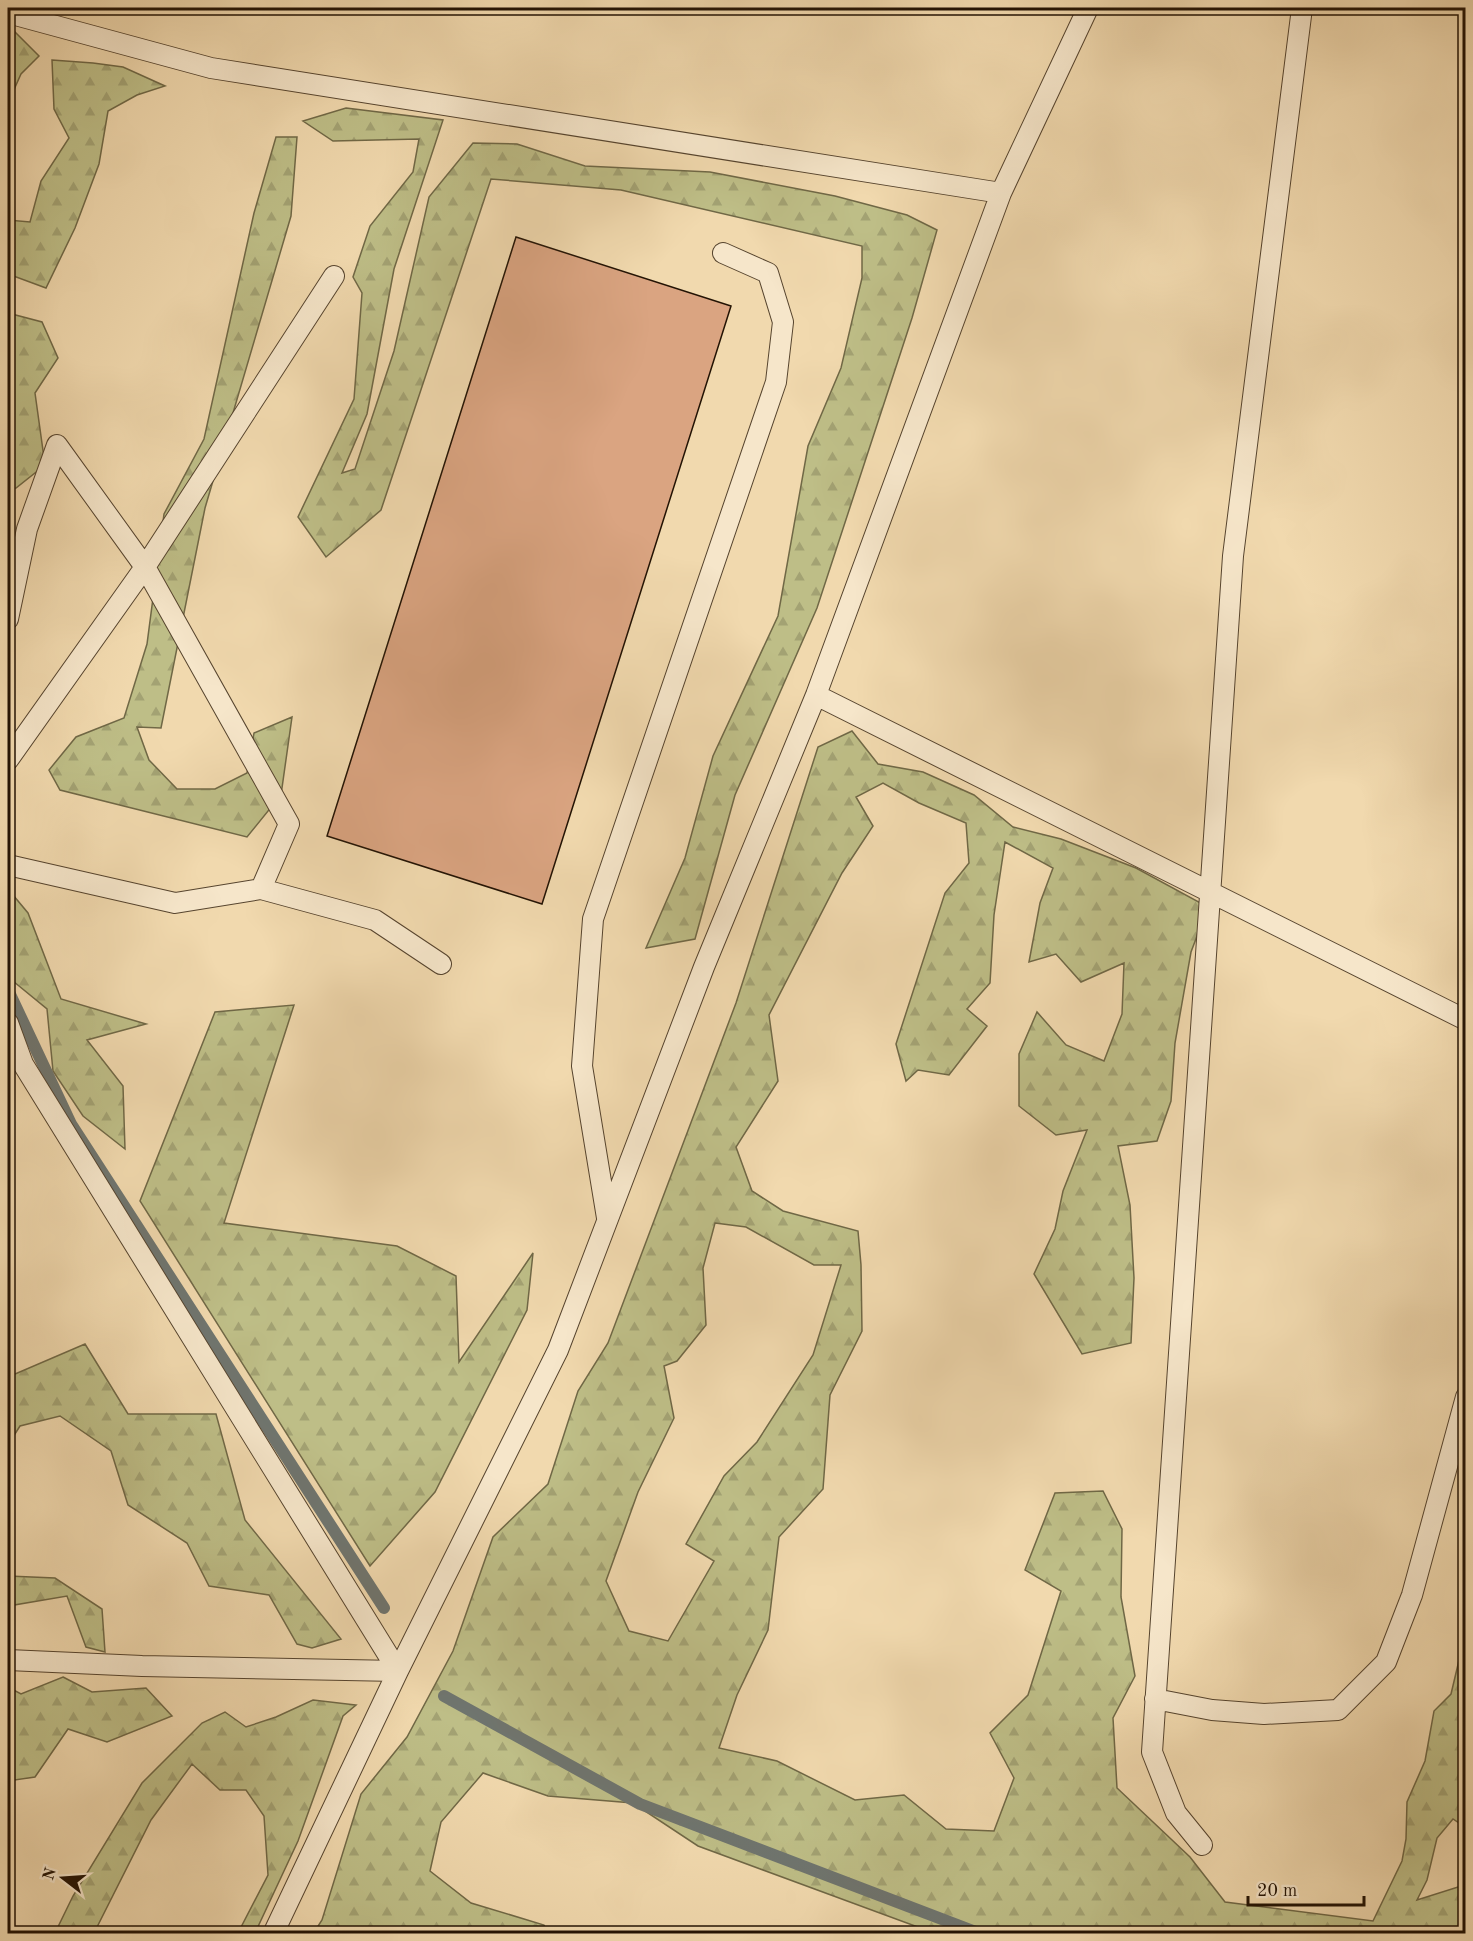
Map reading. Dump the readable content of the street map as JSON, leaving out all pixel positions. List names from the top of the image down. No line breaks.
{"scale_bar":"20 m","north":"left"}
